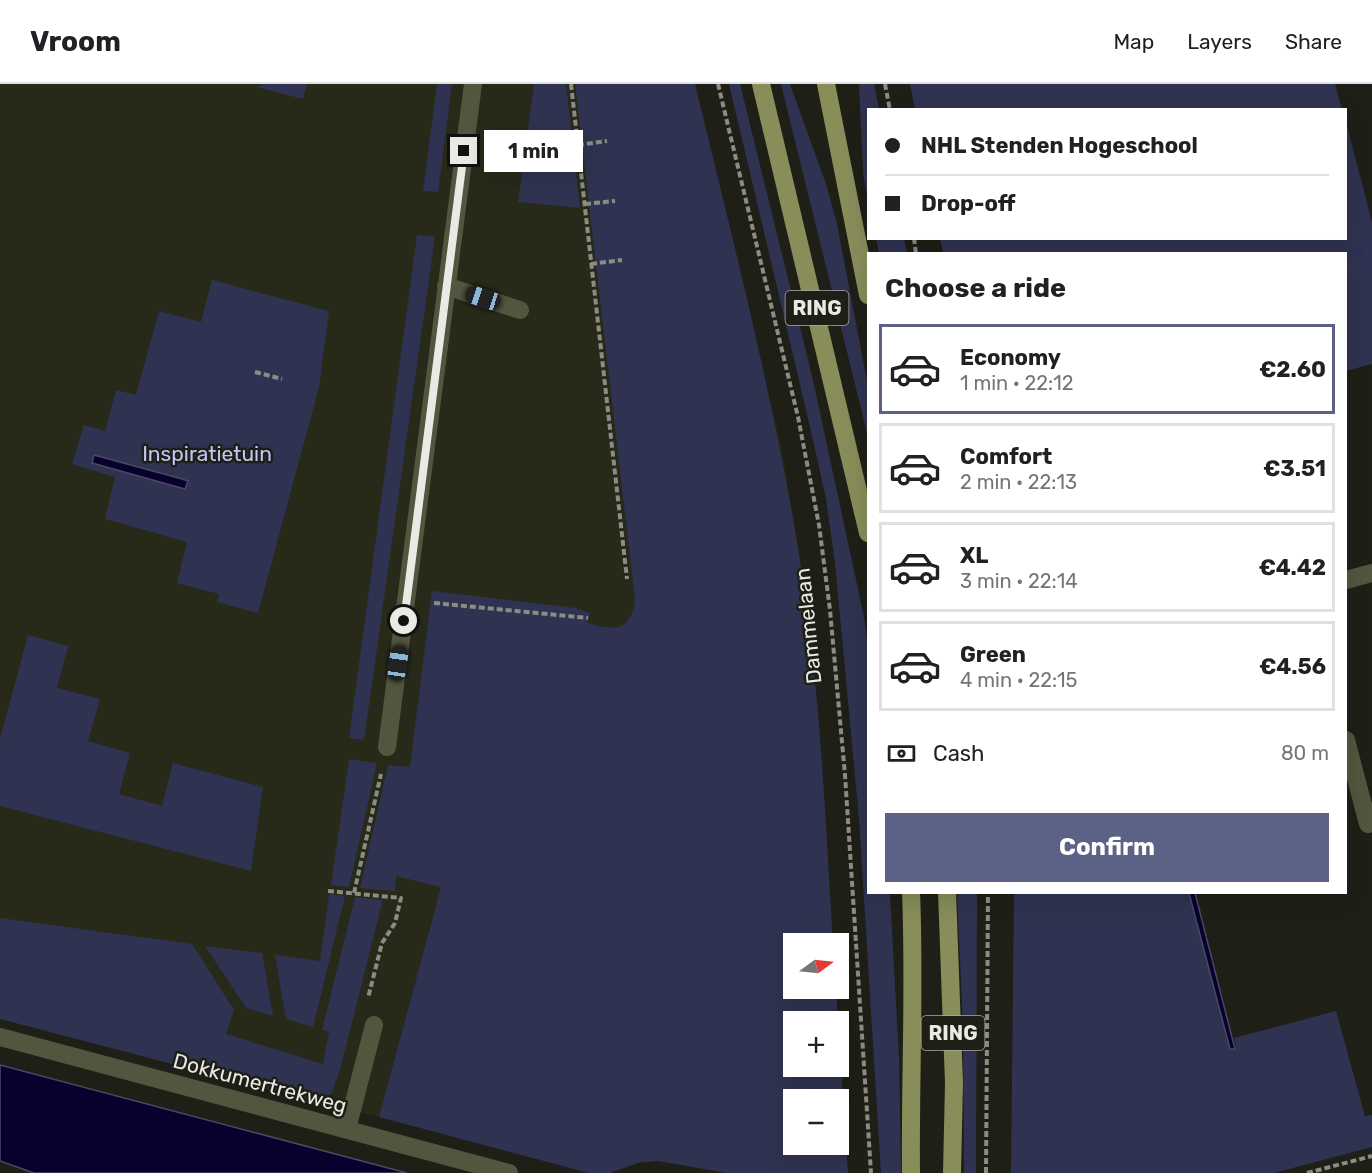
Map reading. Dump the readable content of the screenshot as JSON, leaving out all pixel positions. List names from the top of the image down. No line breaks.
{"streets":{"main road":["RING"],"street":["Dokkumertrekweg"],"path":["Dammelaan"]},"parks":["Inspiratietuin"],"north":"right","page":{"header":"Vroom","nav":["Map","Layers","Share"],"banner":["NHL Stenden Hogeschool","Drop-off"],"bubble":"1 min","heading":"Choose a ride","list":[{"name":"Economy","note":"1 min · 22:12","value":"€2.60"},{"name":"Comfort","note":"2 min · 22:13","value":"€3.51"},{"name":"XL","note":"3 min · 22:14","value":"€4.42"},{"name":"Green","note":"4 min · 22:15","value":"€4.56"}],"pay":["Cash","80 m"],"buttons":"Confirm","map_buttons":["+","−"]}}
